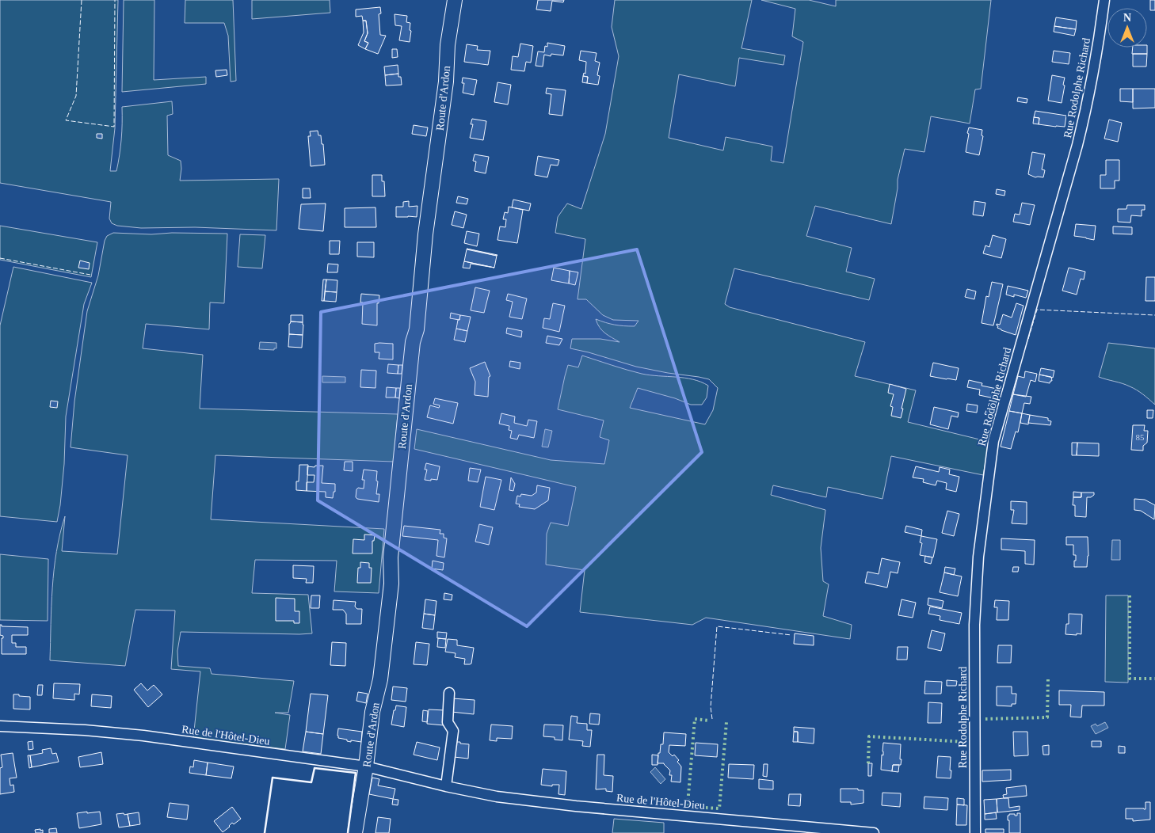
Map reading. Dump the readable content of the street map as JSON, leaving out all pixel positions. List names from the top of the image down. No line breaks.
{"streets":{"street":["Rue Rodolphe Richard","Route d'Ardon","Rue de l'Hôtel-Dieu"]},"crossings":[["Route d'Ardon","Rue de l'Hôtel-Dieu"]],"house_numbers":["85"],"north":"top"}
